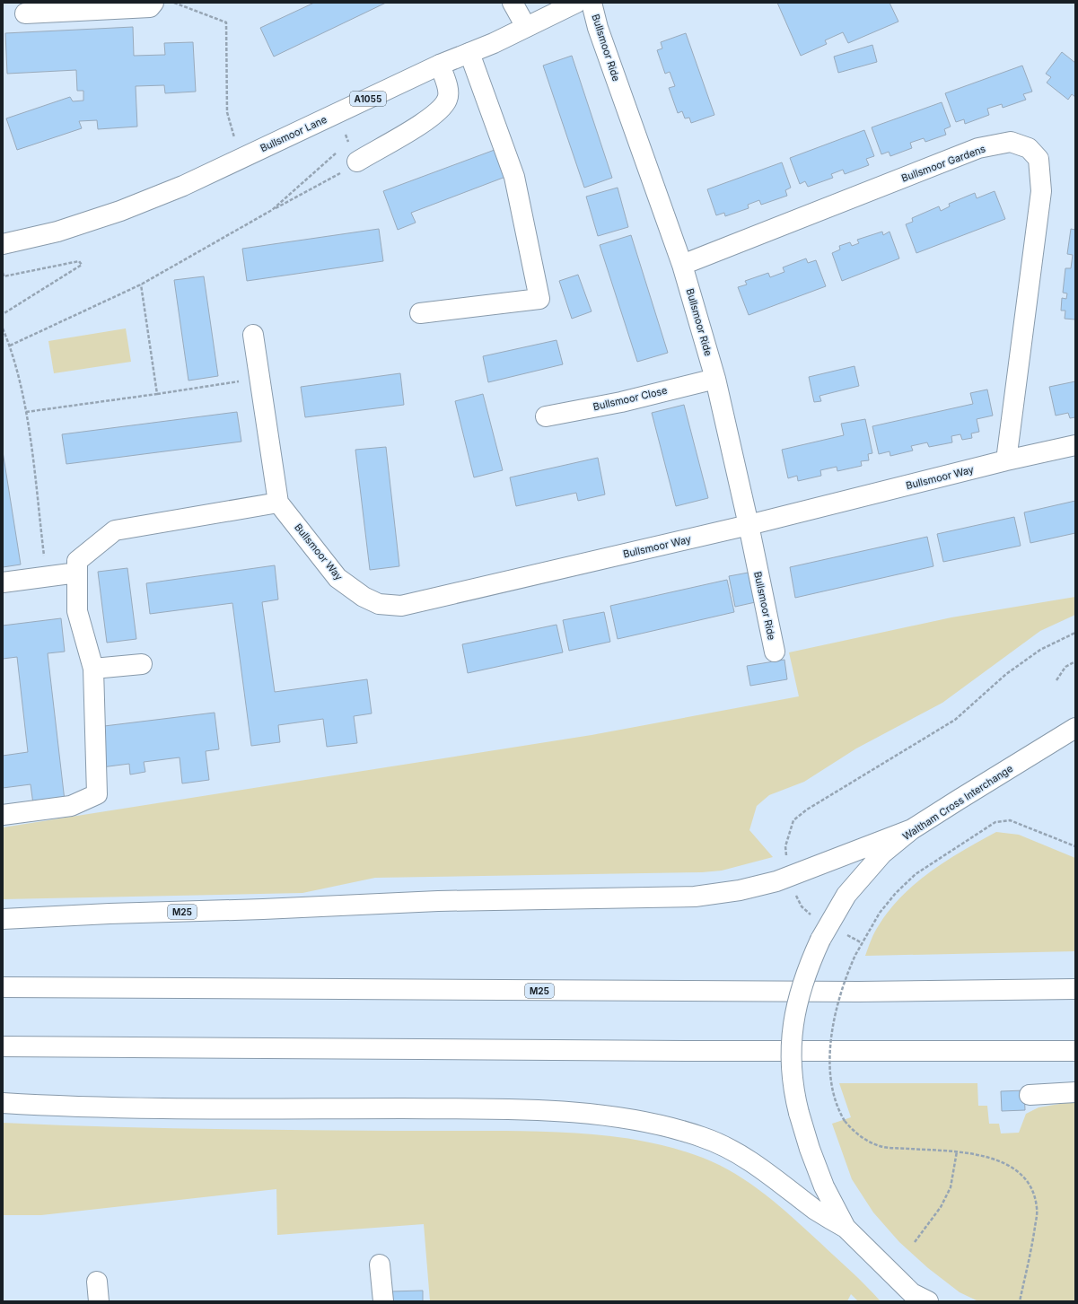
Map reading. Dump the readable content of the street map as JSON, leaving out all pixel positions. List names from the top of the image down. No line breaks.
{"streets":{"main road":["Bullsmoor Ride","A1055","Bullsmoor Lane","Bullsmoor Gardens","Bullsmoor Close","Bullsmoor Way","Waltham Cross Interchange","M25"]},"crossings":[["Bullsmoor Ride","Bullsmoor Gardens"],["Bullsmoor Ride","Bullsmoor Close"],["Bullsmoor Ride","Bullsmoor Way"],["Bullsmoor Gardens","Bullsmoor Way"],["Waltham Cross Interchange","M25"]]}
